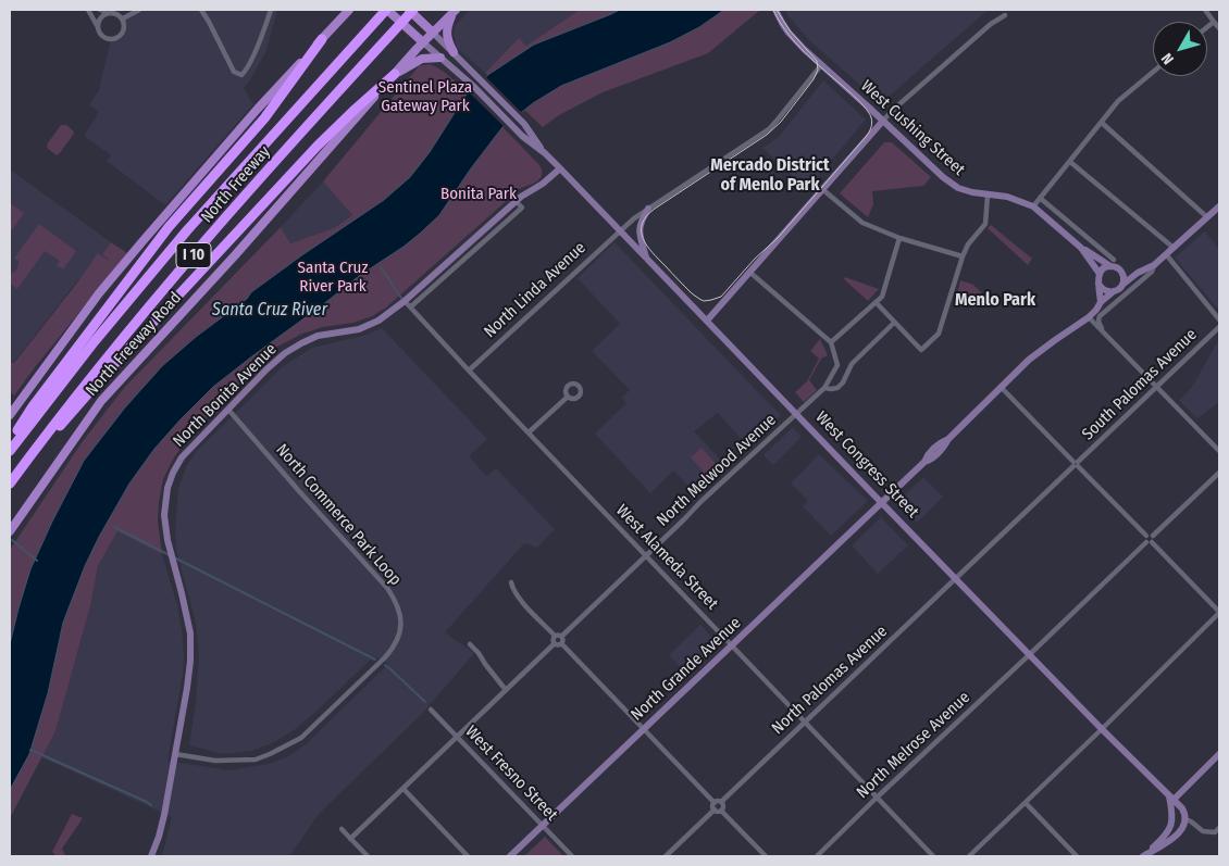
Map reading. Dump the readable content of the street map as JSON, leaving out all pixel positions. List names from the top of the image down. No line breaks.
{"streets":{"highway":["North Freeway","I 10"],"main road":["West Cushing Street","North Freeway Road","North Bonita Avenue","West Congress Street","North Grande Avenue"],"street":["North Linda Avenue","South Palomas Avenue","North Melwood Avenue","North Commerce Park Loop","West Alameda Street","North Palomas Avenue","North Melrose Avenue","West Fresno Street"]},"crossings":[["West Cushing Street","North Linda Avenue"],["North Freeway","West Congress Street"],["North Linda Avenue","West Congress Street"],["North Linda Avenue","West Alameda Street"],["North Freeway Road","West Congress Street"],["South Palomas Avenue","West Congress Street"],["South Palomas Avenue","North Palomas Avenue"],["North Bonita Avenue","West Congress Street"],["North Bonita Avenue","North Commerce Park Loop"],["North Bonita Avenue","West Alameda Street"],["West Congress Street","North Melwood Avenue"],["West Congress Street","North Grande Avenue"],["West Congress Street","North Palomas Avenue"],["West Congress Street","North Melrose Avenue"],["North Melwood Avenue","West Alameda Street"],["West Alameda Street","North Grande Avenue"],["West Alameda Street","North Palomas Avenue"],["West Alameda Street","North Melrose Avenue"],["North Grande Avenue","West Fresno Street"]],"districts":["Mercado District of Menlo Park","Menlo Park"],"water":["Santa Cruz River"],"parks":["Sentinel Plaza Gateway Park","Bonita Park","Santa Cruz River Park"],"north":"bottom left"}
